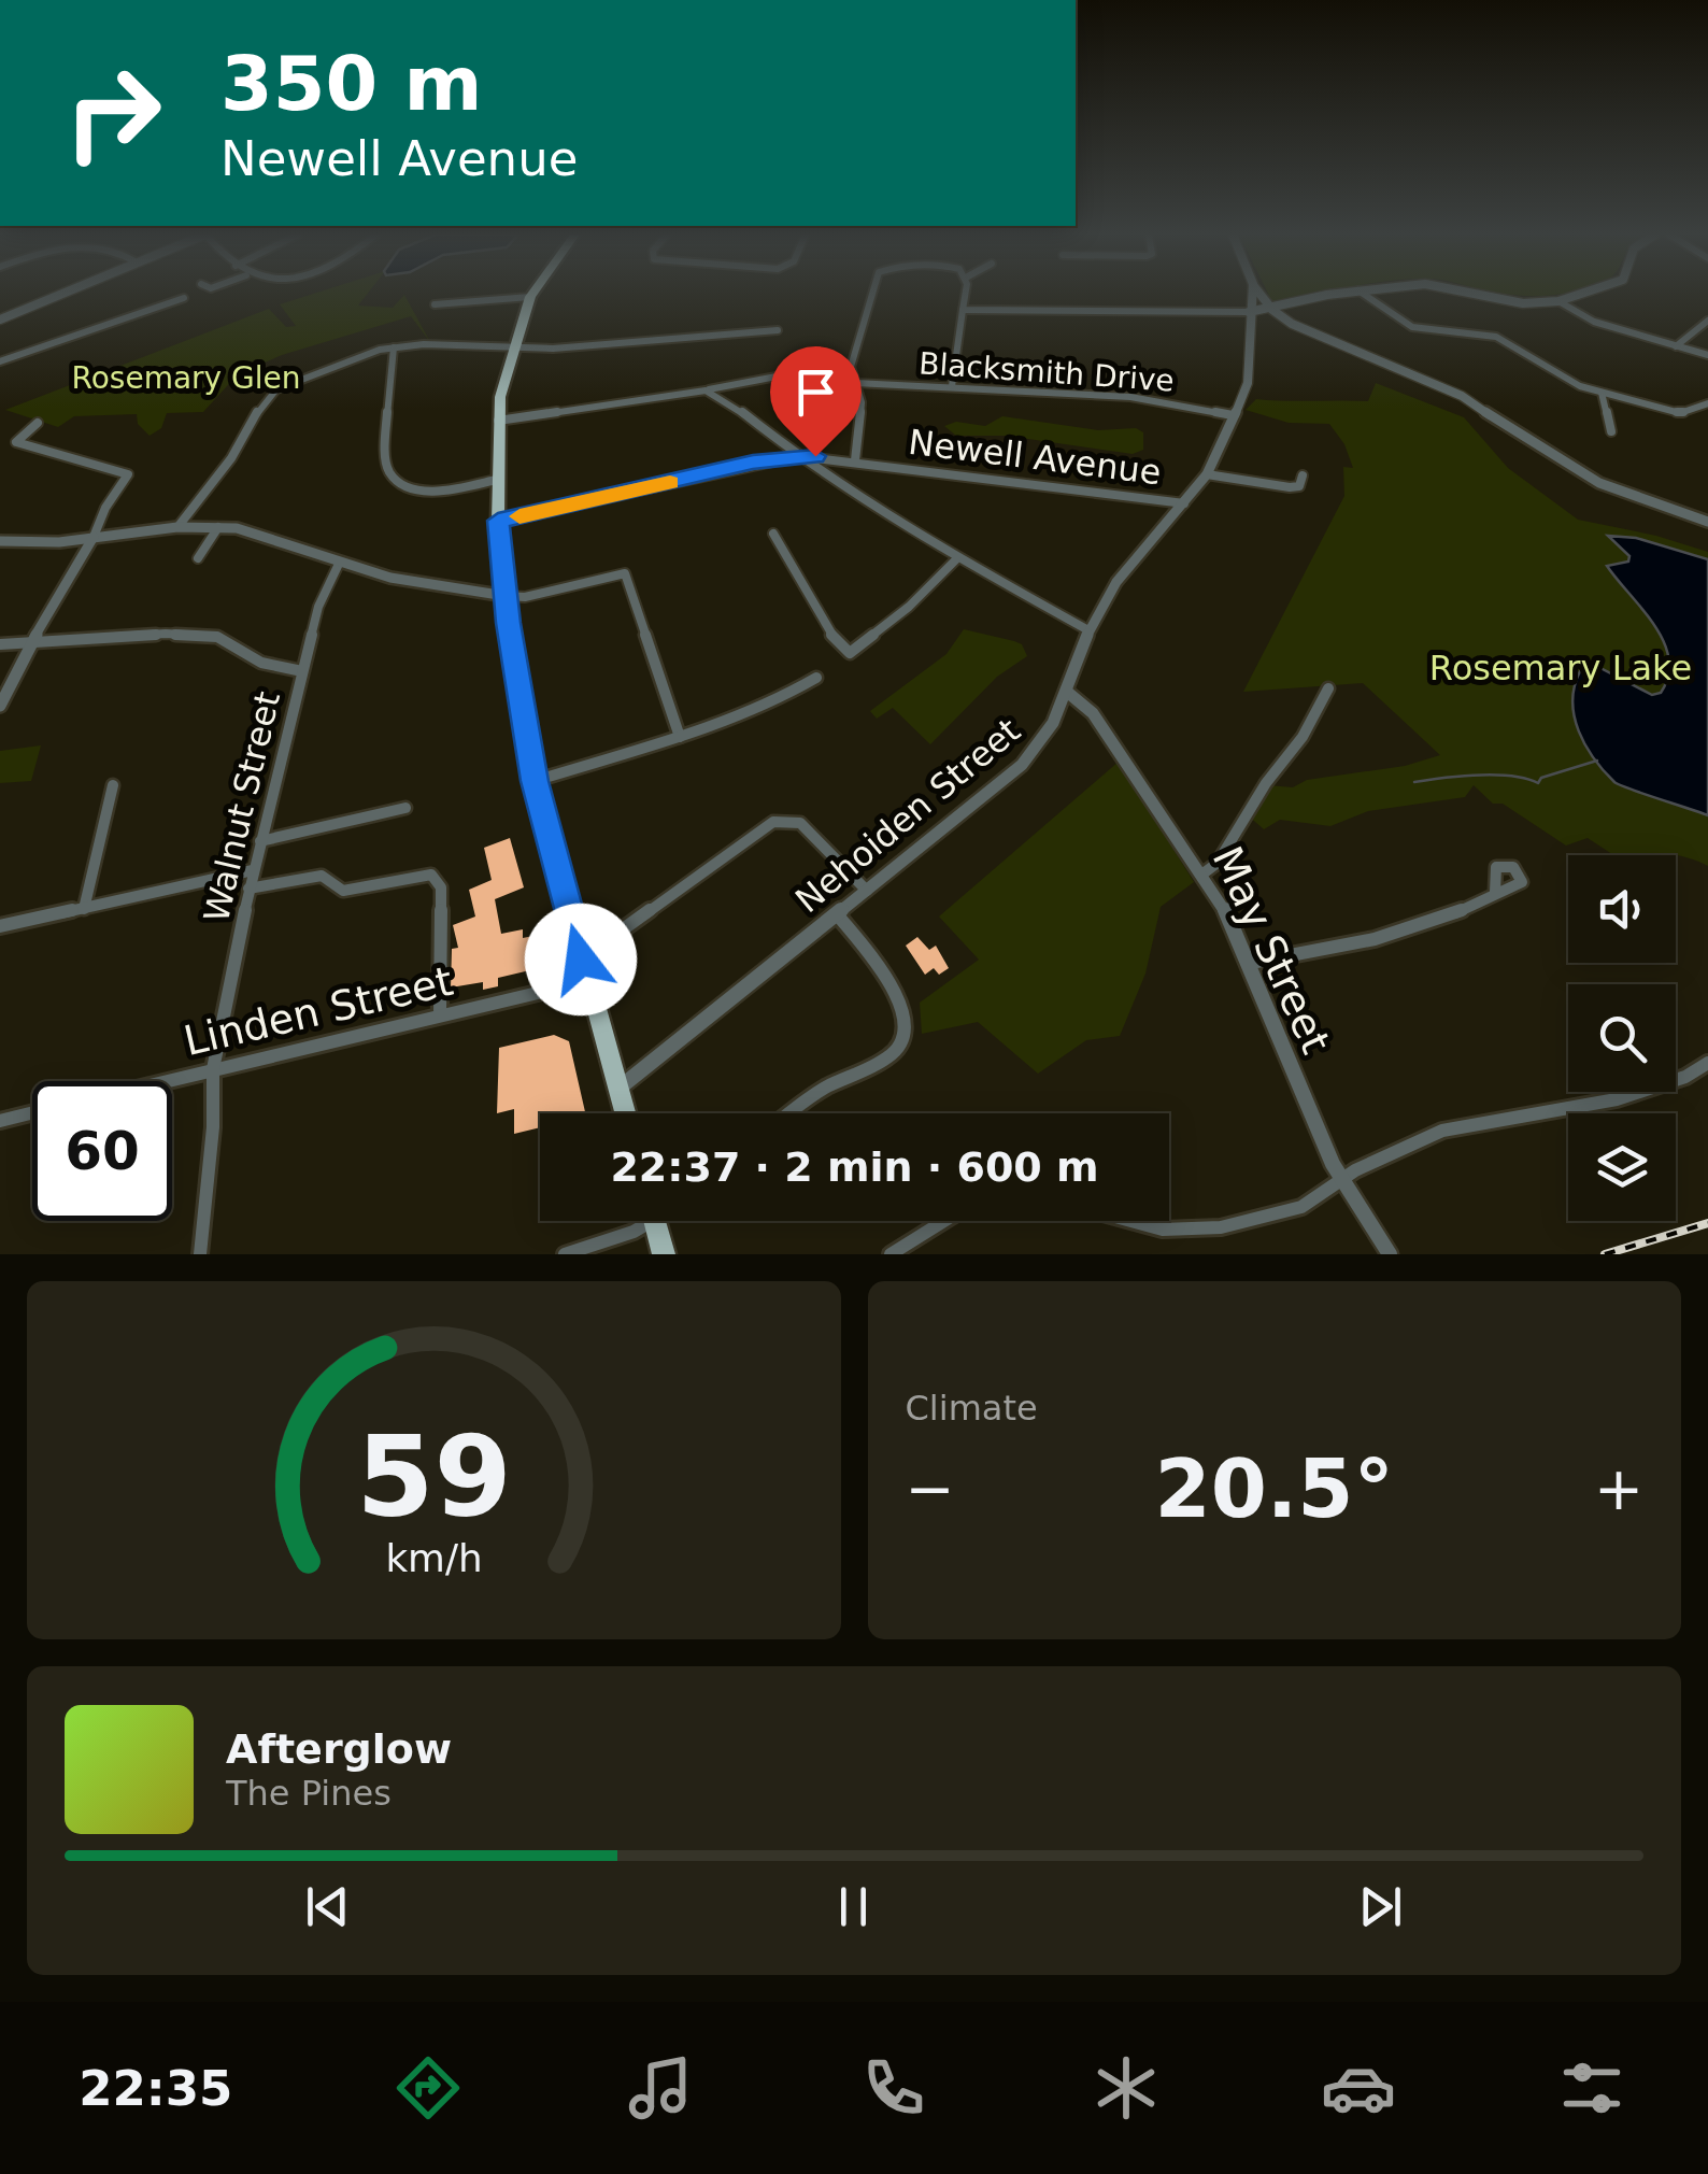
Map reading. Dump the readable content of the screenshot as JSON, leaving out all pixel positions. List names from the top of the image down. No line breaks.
{"streets":{"street":["Blacksmith Drive","Newell Avenue","Walnut Street","Nehoiden Street","May Street","Linden Street"]},"crossings":[["Blacksmith Drive","Nehoiden Street"],["Newell Avenue","Nehoiden Street"],["Walnut Street","Linden Street"],["Nehoiden Street","May Street"]],"parks":["Rosemary Glen","Rosemary Lake"],"page":{"turn":["350 m","Newell Avenue"],"limit":"60","trip":"22:37 · 2 min · 600 m","tile":"Climate","heat":["−","20.5°","+"],"song":["Afterglow","The Pines"],"tabs":"22:35","gauge":["59","km/h"]}}
